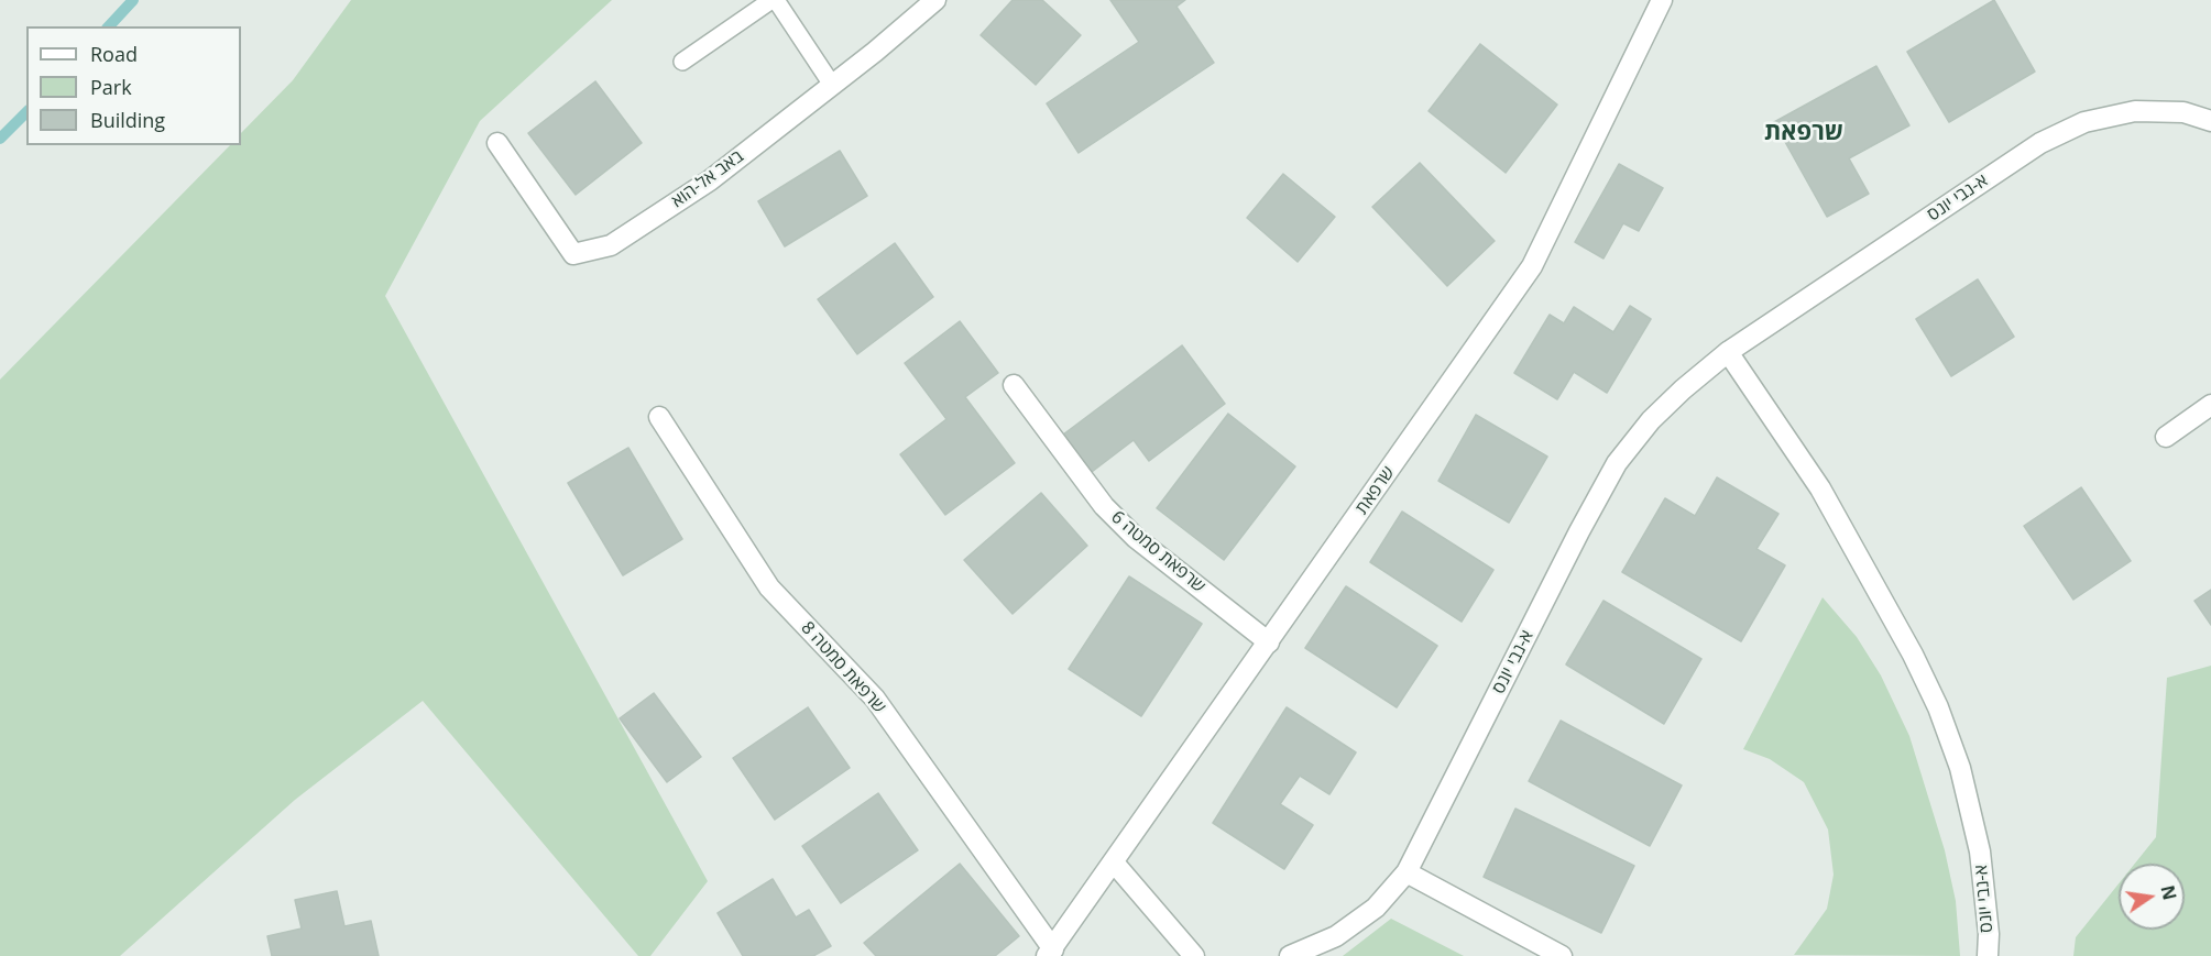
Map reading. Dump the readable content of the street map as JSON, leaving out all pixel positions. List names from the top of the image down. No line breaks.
{"streets":{"street":["באב אל-הוא","א-נבי יונס","שרפאת","שרפאת סמטה 6","שרפאת סמטה 8"]},"crossings":[["שרפאת","שרפאת סמטה 6"],["שרפאת","שרפאת סמטה 8"]],"districts":["שרפאת"],"legend":["Road","Park","Building"],"north":"right"}
